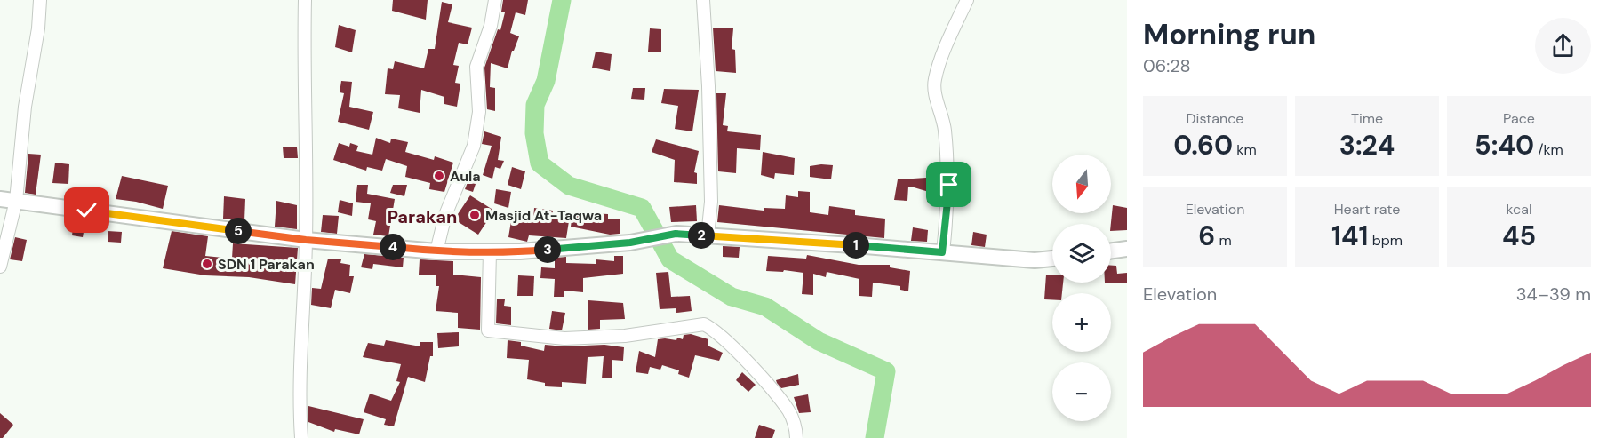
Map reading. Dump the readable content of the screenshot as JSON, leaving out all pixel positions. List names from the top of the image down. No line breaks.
{"districts":["Parakan"],"places":["Aula","Masjid At-Taqwa","SDN 1 Parakan"],"north":"bottom","page":{"heading":["Morning run","06:28"],"stats":[["Distance","0.60 km"],["Time","3:24"],["Pace","5:40 /km"],["Elevation","6 m"],["Heart rate","141 bpm"],["kcal","45"]],"map_buttons":["+","−"],"pins":["5","2","1","4","3"],"chart":["Elevation","34–39 m"]}}
